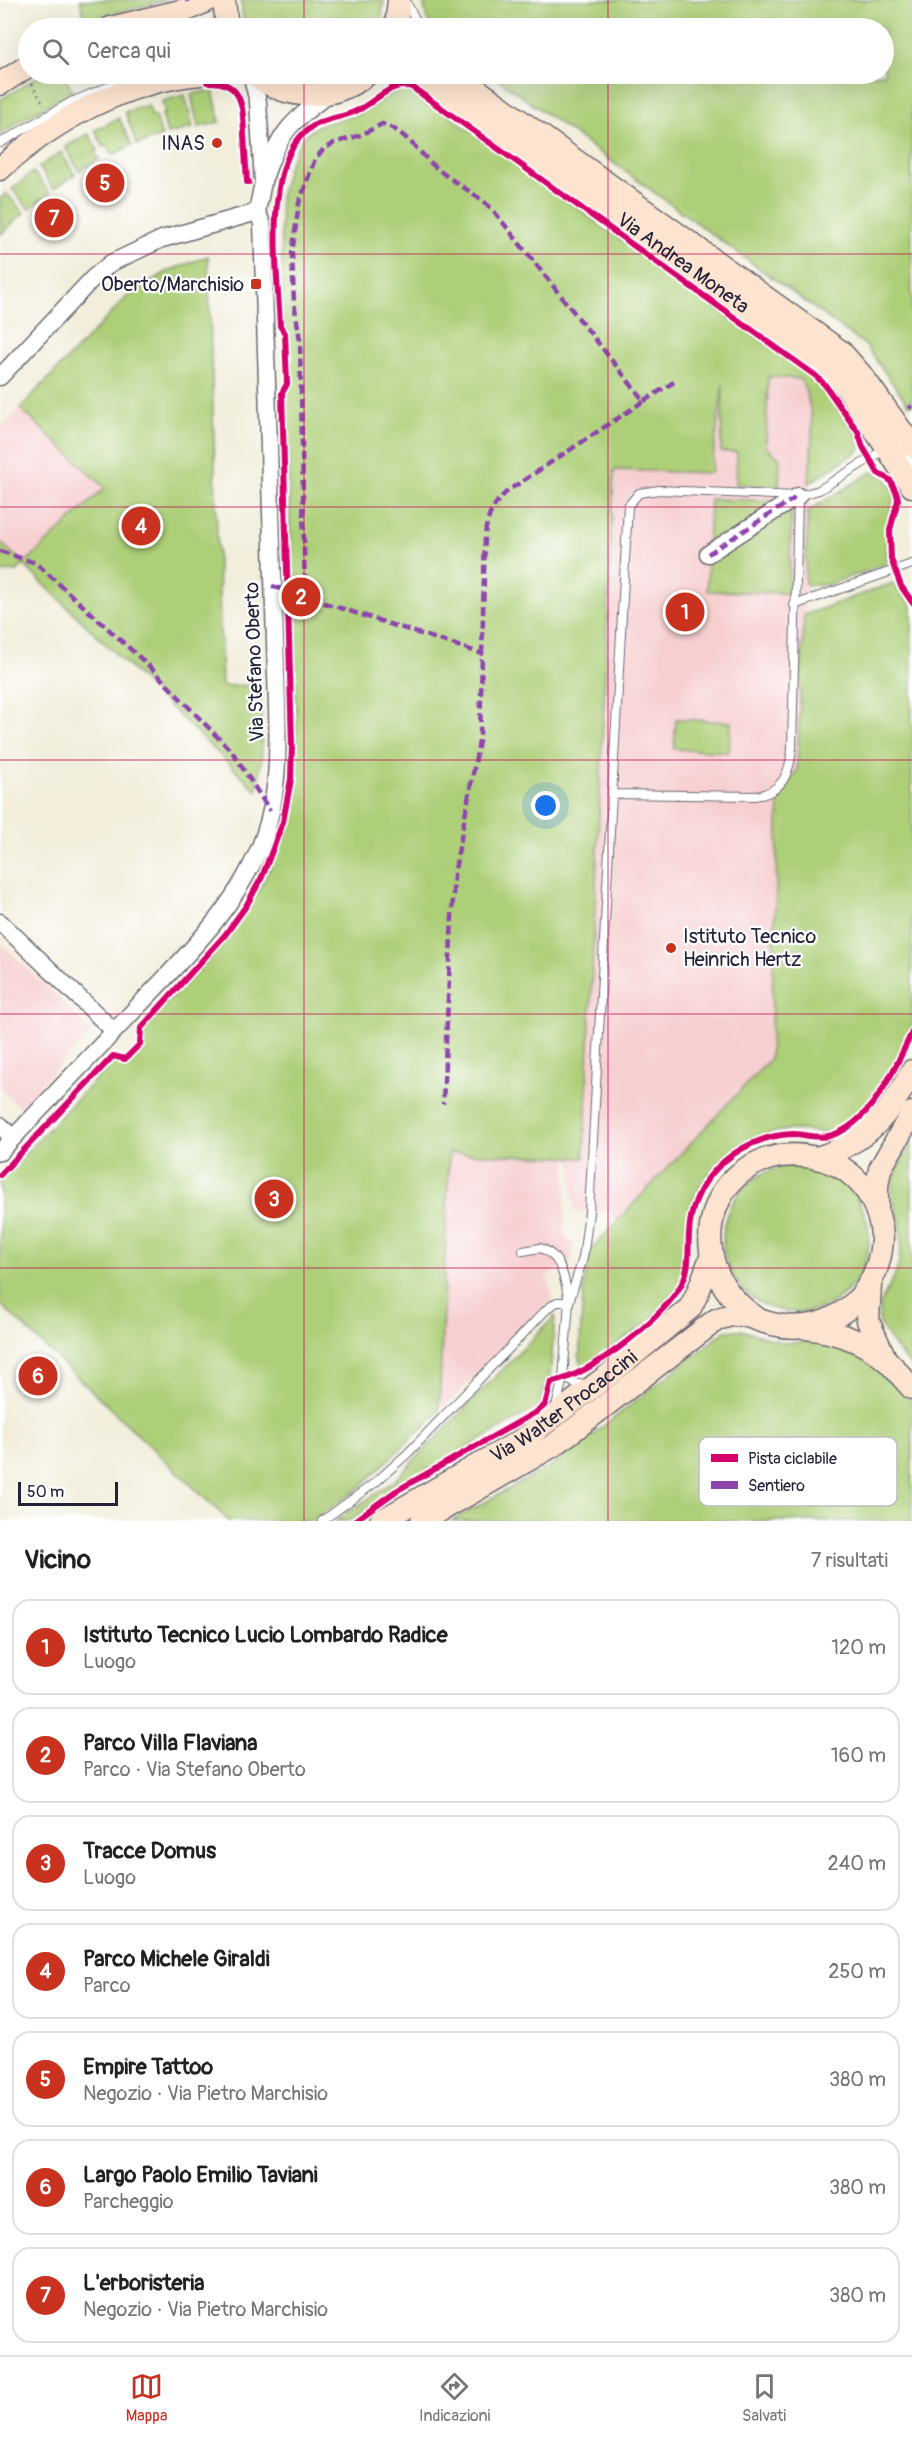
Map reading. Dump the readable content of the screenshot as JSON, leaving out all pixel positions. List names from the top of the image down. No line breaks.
{"streets":{"street":["Via Andrea Moneta","Via Stefano Oberto","Via Walter Procaccini"]},"places":{"other":["INAS","Istituto Tecnico Heinrich Hertz"],"transit":["Oberto/Marchisio"]},"legend":["Pista ciclabile","Sentiero"],"scale_bar":"50 m","page":{"search":"Cerca qui","pins":["5","7","4","2","1","3","6"],"scale":"50 m","heading":["Vicino","7 risultati"],"list":[{"mark":"1","name":"Istituto Tecnico Lucio Lombardo Radice","note":"Luogo","value":"120 m"},{"mark":"2","name":"Parco Villa Flaviana","note":"Parco · Via Stefano Oberto","value":"160 m"},{"mark":"3","name":"Tracce Domus","note":"Luogo","value":"240 m"},{"mark":"4","name":"Parco Michele Giraldi","note":"Parco","value":"250 m"},{"mark":"5","name":"Empire Tattoo","note":"Negozio · Via Pietro Marchisio","value":"380 m"},{"mark":"6","name":"Largo Paolo Emilio Taviani","note":"Parcheggio","value":"380 m"},{"mark":"7","name":"L'erboristeria","note":"Negozio · Via Pietro Marchisio","value":"380 m"}],"nav":["Mappa","Indicazioni","Salvati"]}}
